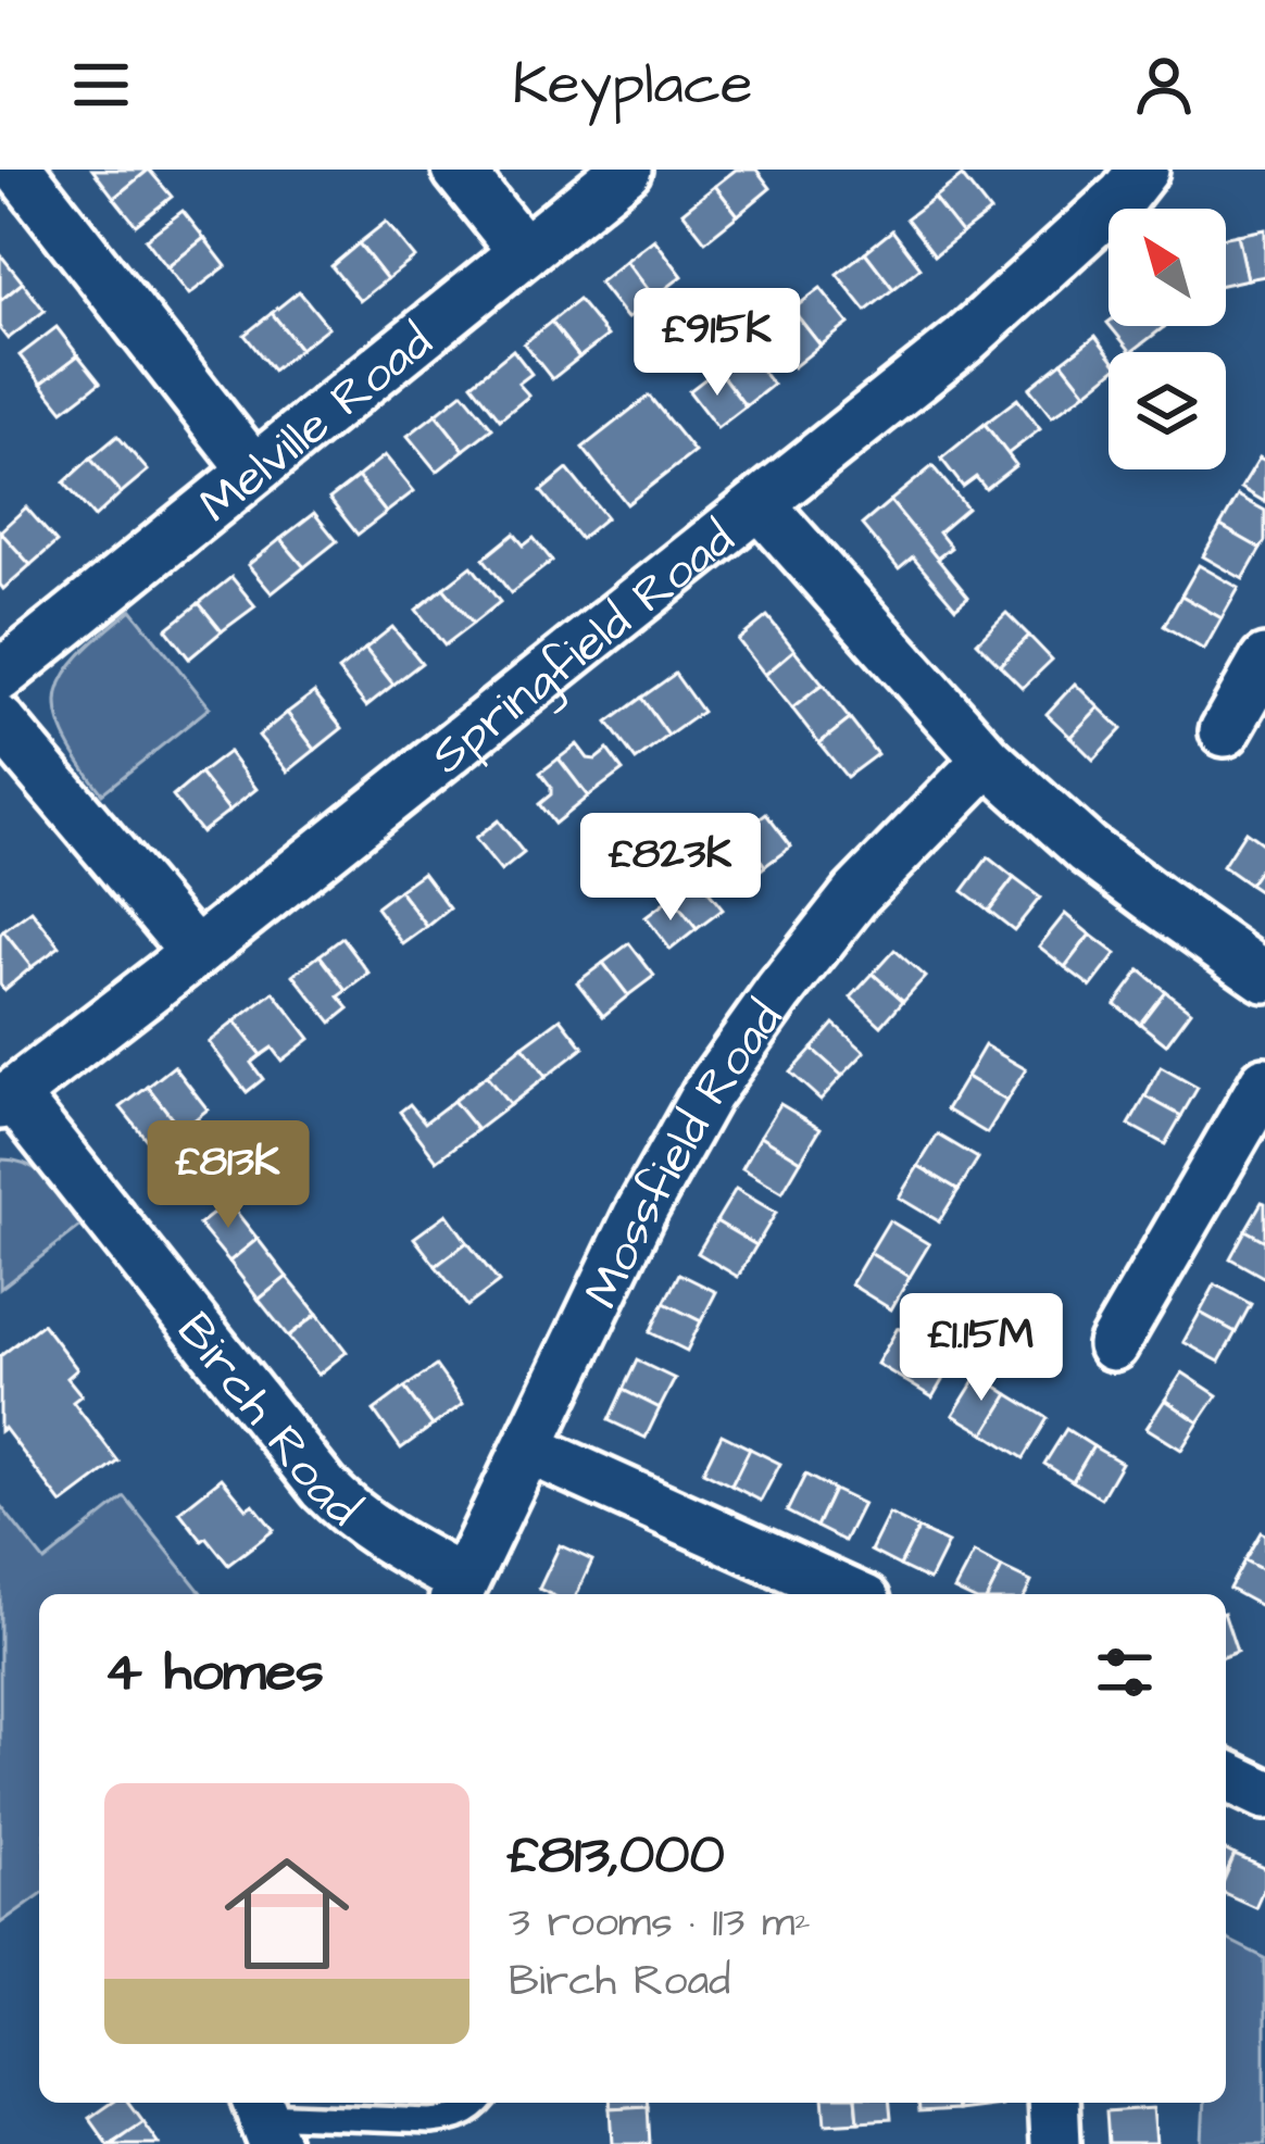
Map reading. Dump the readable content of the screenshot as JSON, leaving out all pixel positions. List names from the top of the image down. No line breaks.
{"streets":{"street":["Melville Road","Springfield Road","Mossfield Road","Birch Road"]},"crossings":[["Springfield Road","Birch Road"],["Mossfield Road","Birch Road"]],"north":"top left","page":{"header":"Keyplace","price":["£915K","£823K","£813K","£1.15M"],"heading":"4 homes","list":[{"name":"£813,000","note":"3 rooms · 113 m² · Birch Road"}]}}
